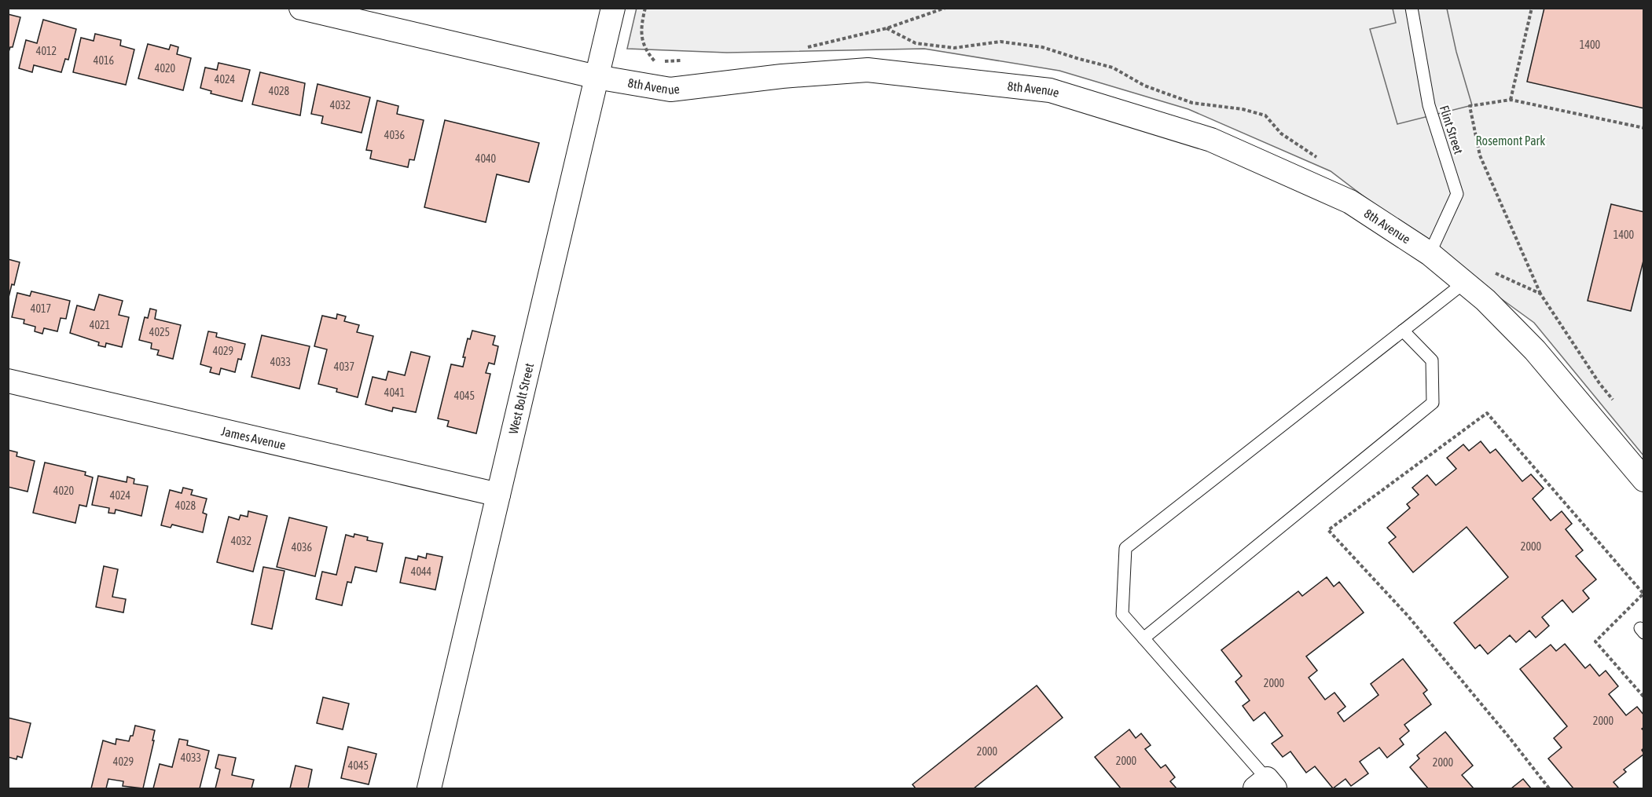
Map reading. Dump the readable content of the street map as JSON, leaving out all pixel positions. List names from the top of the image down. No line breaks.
{"streets":{"street":["8th Avenue","West Bolt Street","James Avenue"],"lane":["Flint Street"]},"crossings":[["8th Avenue","Flint Street"],["8th Avenue","West Bolt Street"],["West Bolt Street","James Avenue"]],"parks":["Rosemont Park"],"house_numbers":["1400","4012","4016","4020","4024","4028","4032","4036","4040","1400","4017","4021","4025","4029","4033","4037","4041","4045","4020","4024","4028","4032","2000","4036","4044","2000","2000","2000","4033","2000","4029","2000","4045"]}
